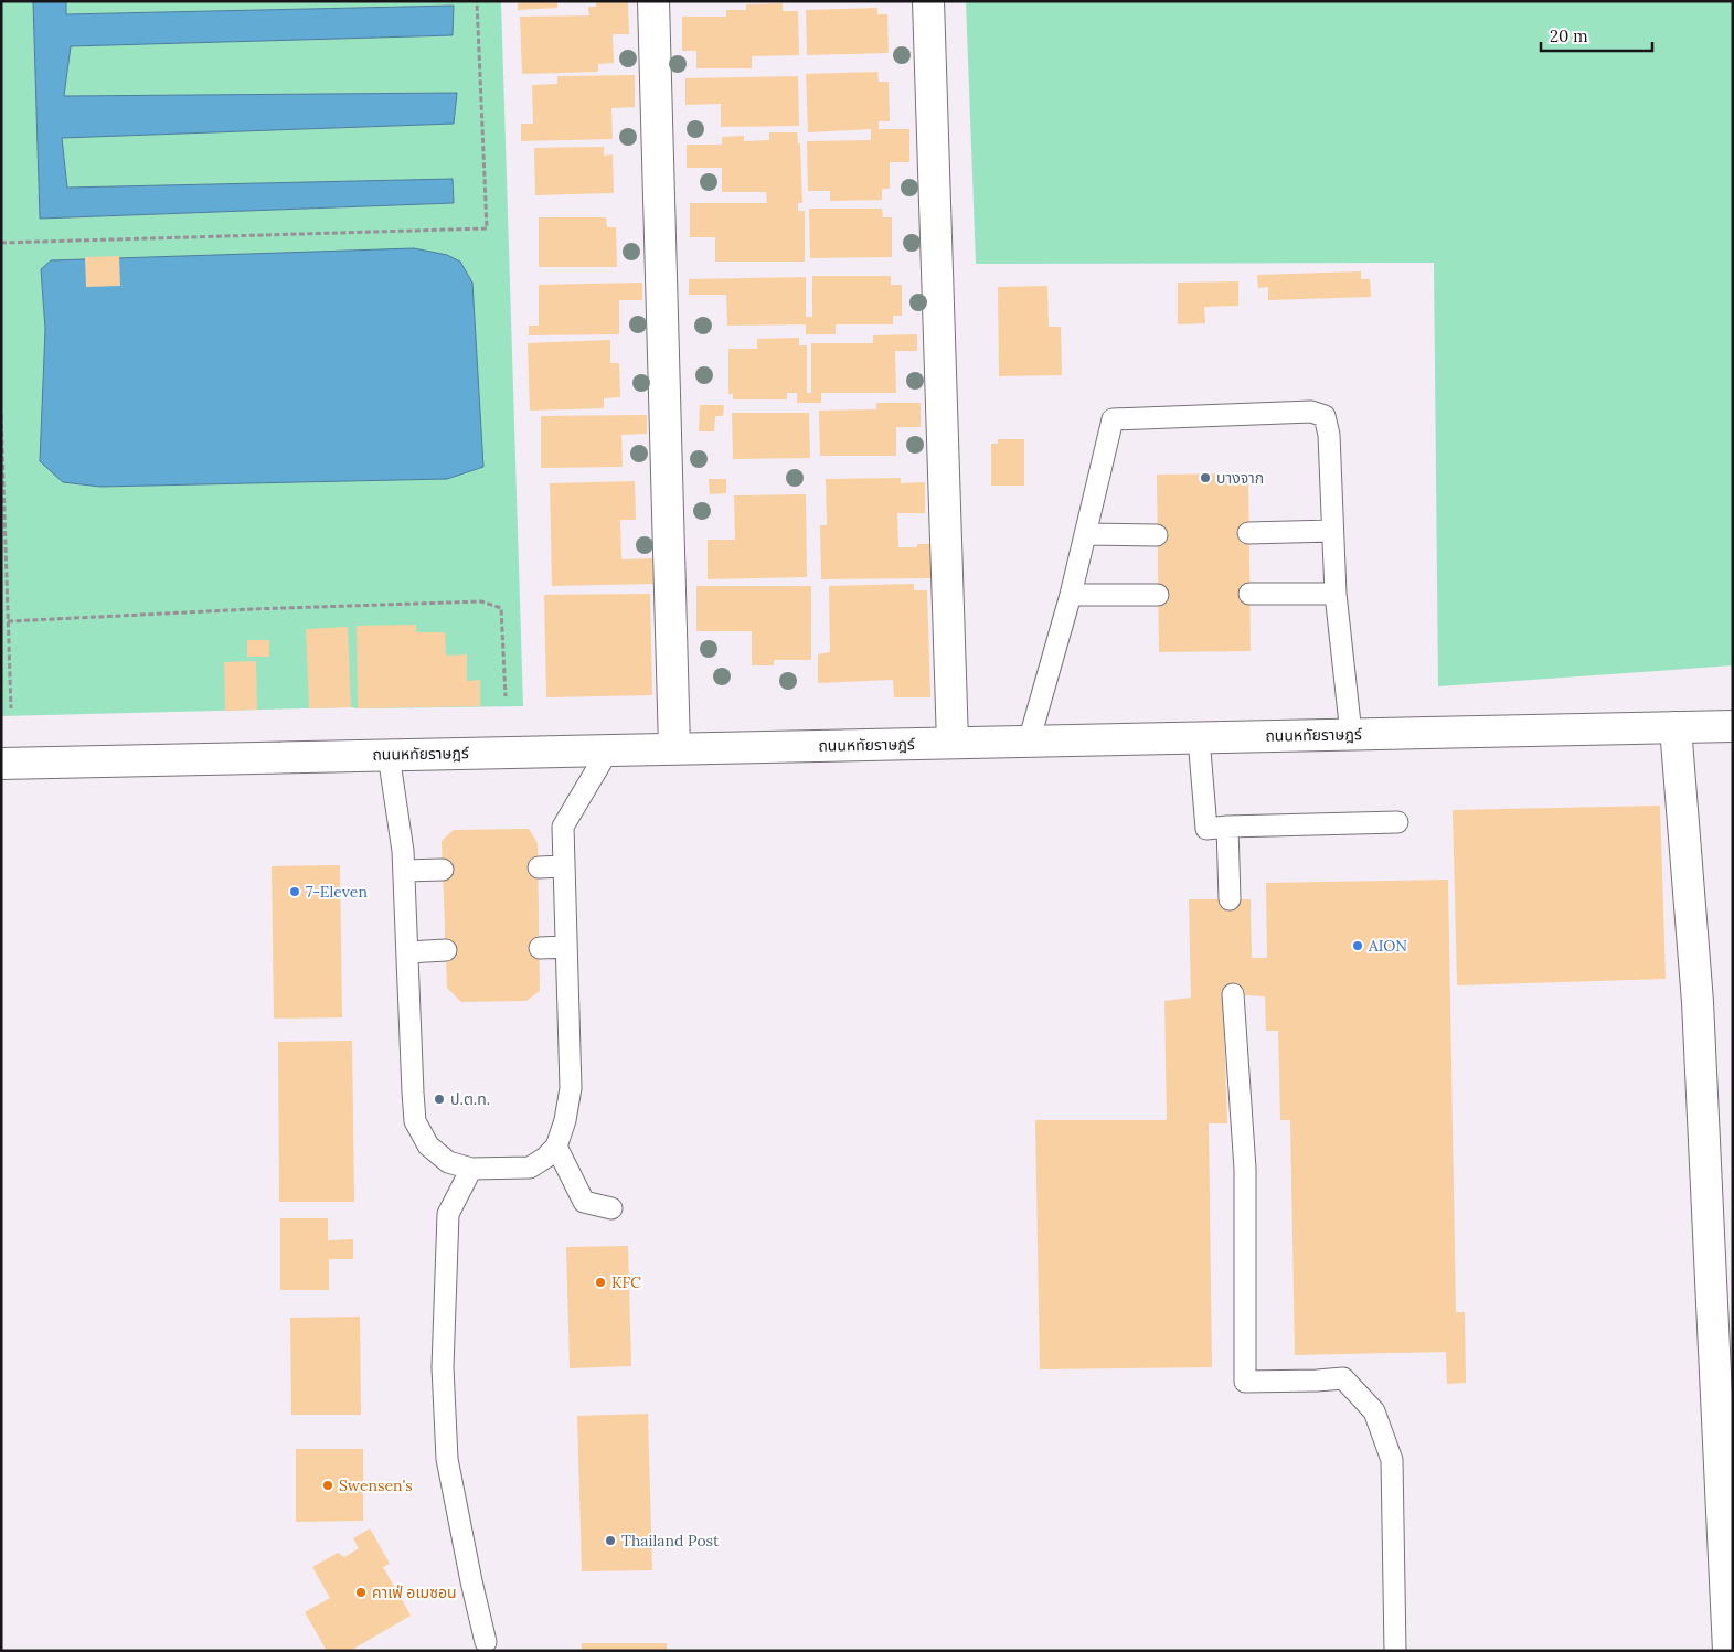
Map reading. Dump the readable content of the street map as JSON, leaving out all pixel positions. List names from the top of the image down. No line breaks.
{"streets":{"street":["ถนนหทัยราษฎร์"]},"places":["บางจาก","7-Eleven","AION","ป.ต.ท.","KFC","Swensen's","Thailand Post","คาเฟ่ อเมซอน"],"scale_bar":"20 m"}
